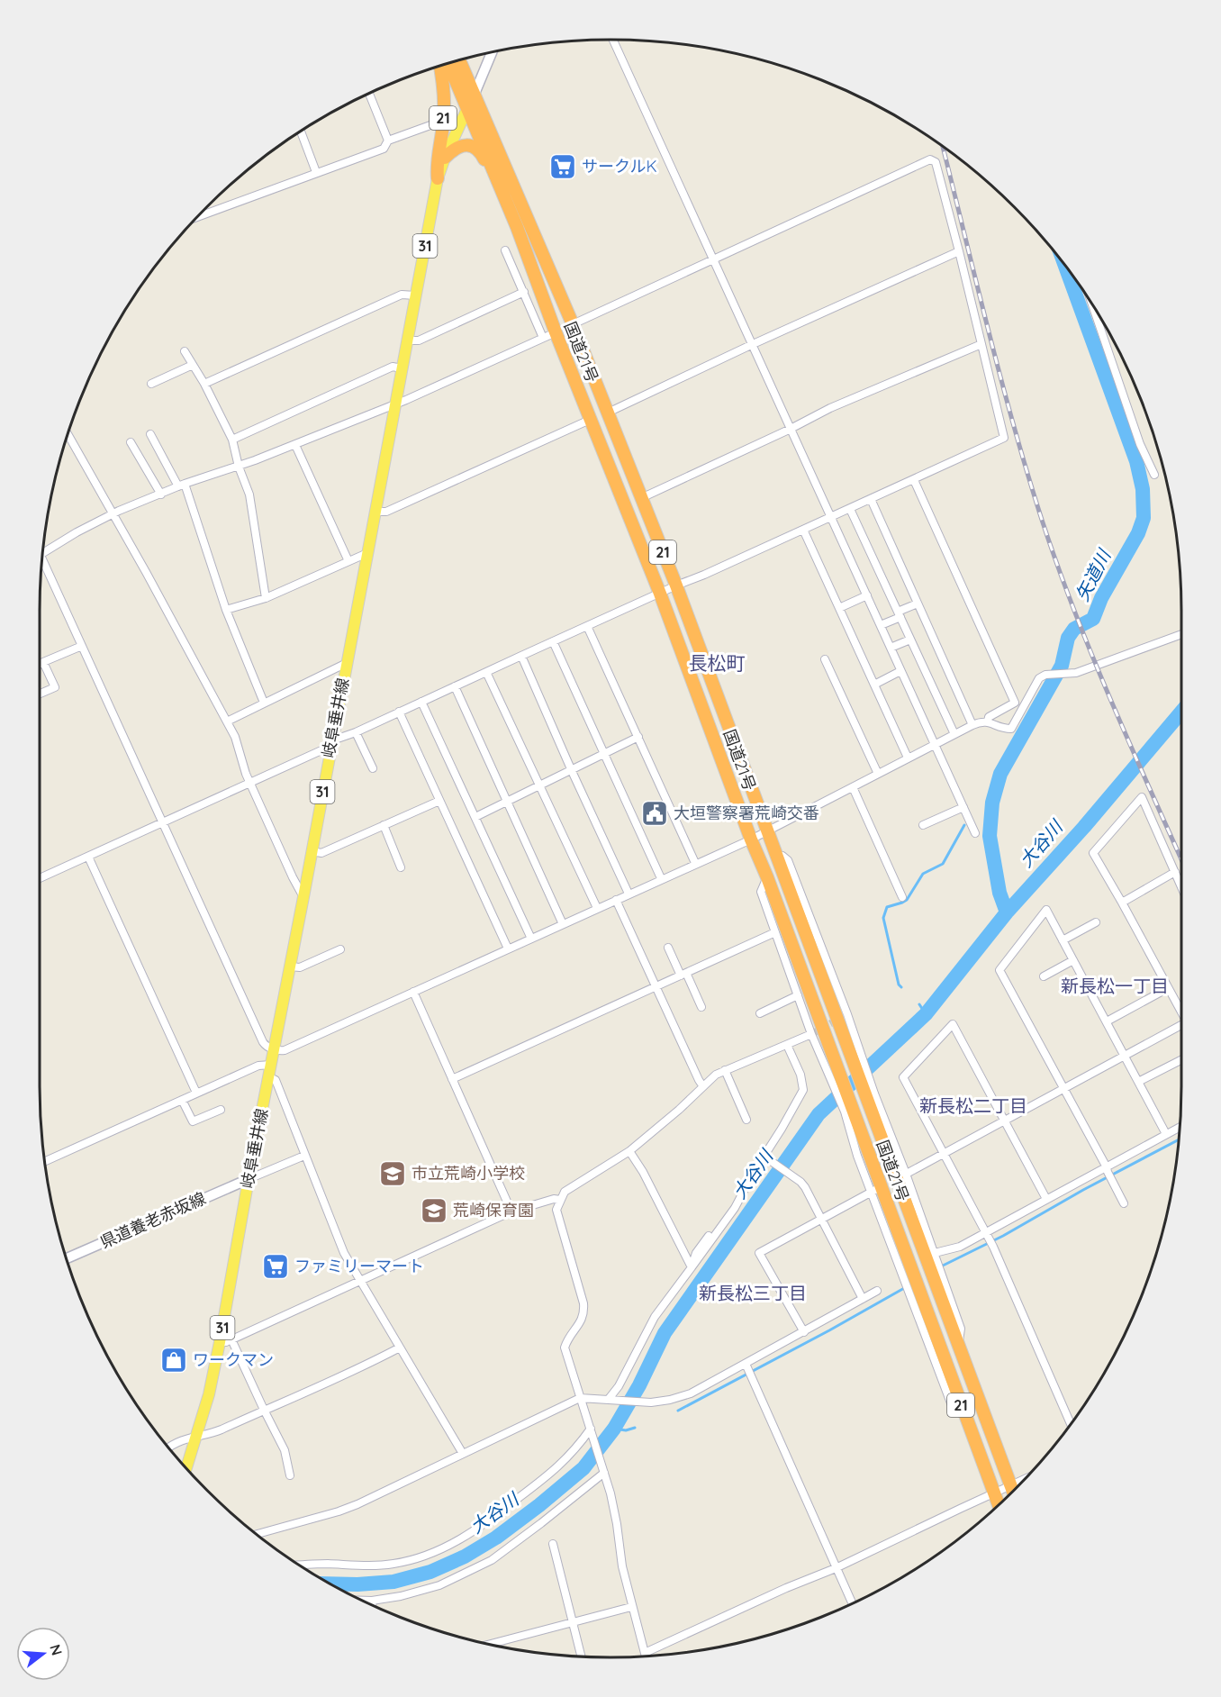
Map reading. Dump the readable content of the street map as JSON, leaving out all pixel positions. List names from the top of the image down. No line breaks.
{"streets":{"highway":["21","国道21号"],"main road":["31","岐阜垂井線","県道養老赤坂線"]},"crossings":[["21","国道21号"],["21","岐阜垂井線"],["国道21号","岐阜垂井線"],["岐阜垂井線","県道養老赤坂線"]],"districts":["長松町","新長松一丁目","新長松二丁目","新長松三丁目"],"water":["矢道川","大谷川"],"places":{"supermarket":["サークルK","ファミリーマート"],"public building":["大垣警察署荒崎交番"],"school or university":["市立荒崎小学校","荒崎保育園"],"shop":["ワークマン"]},"north":"right"}
